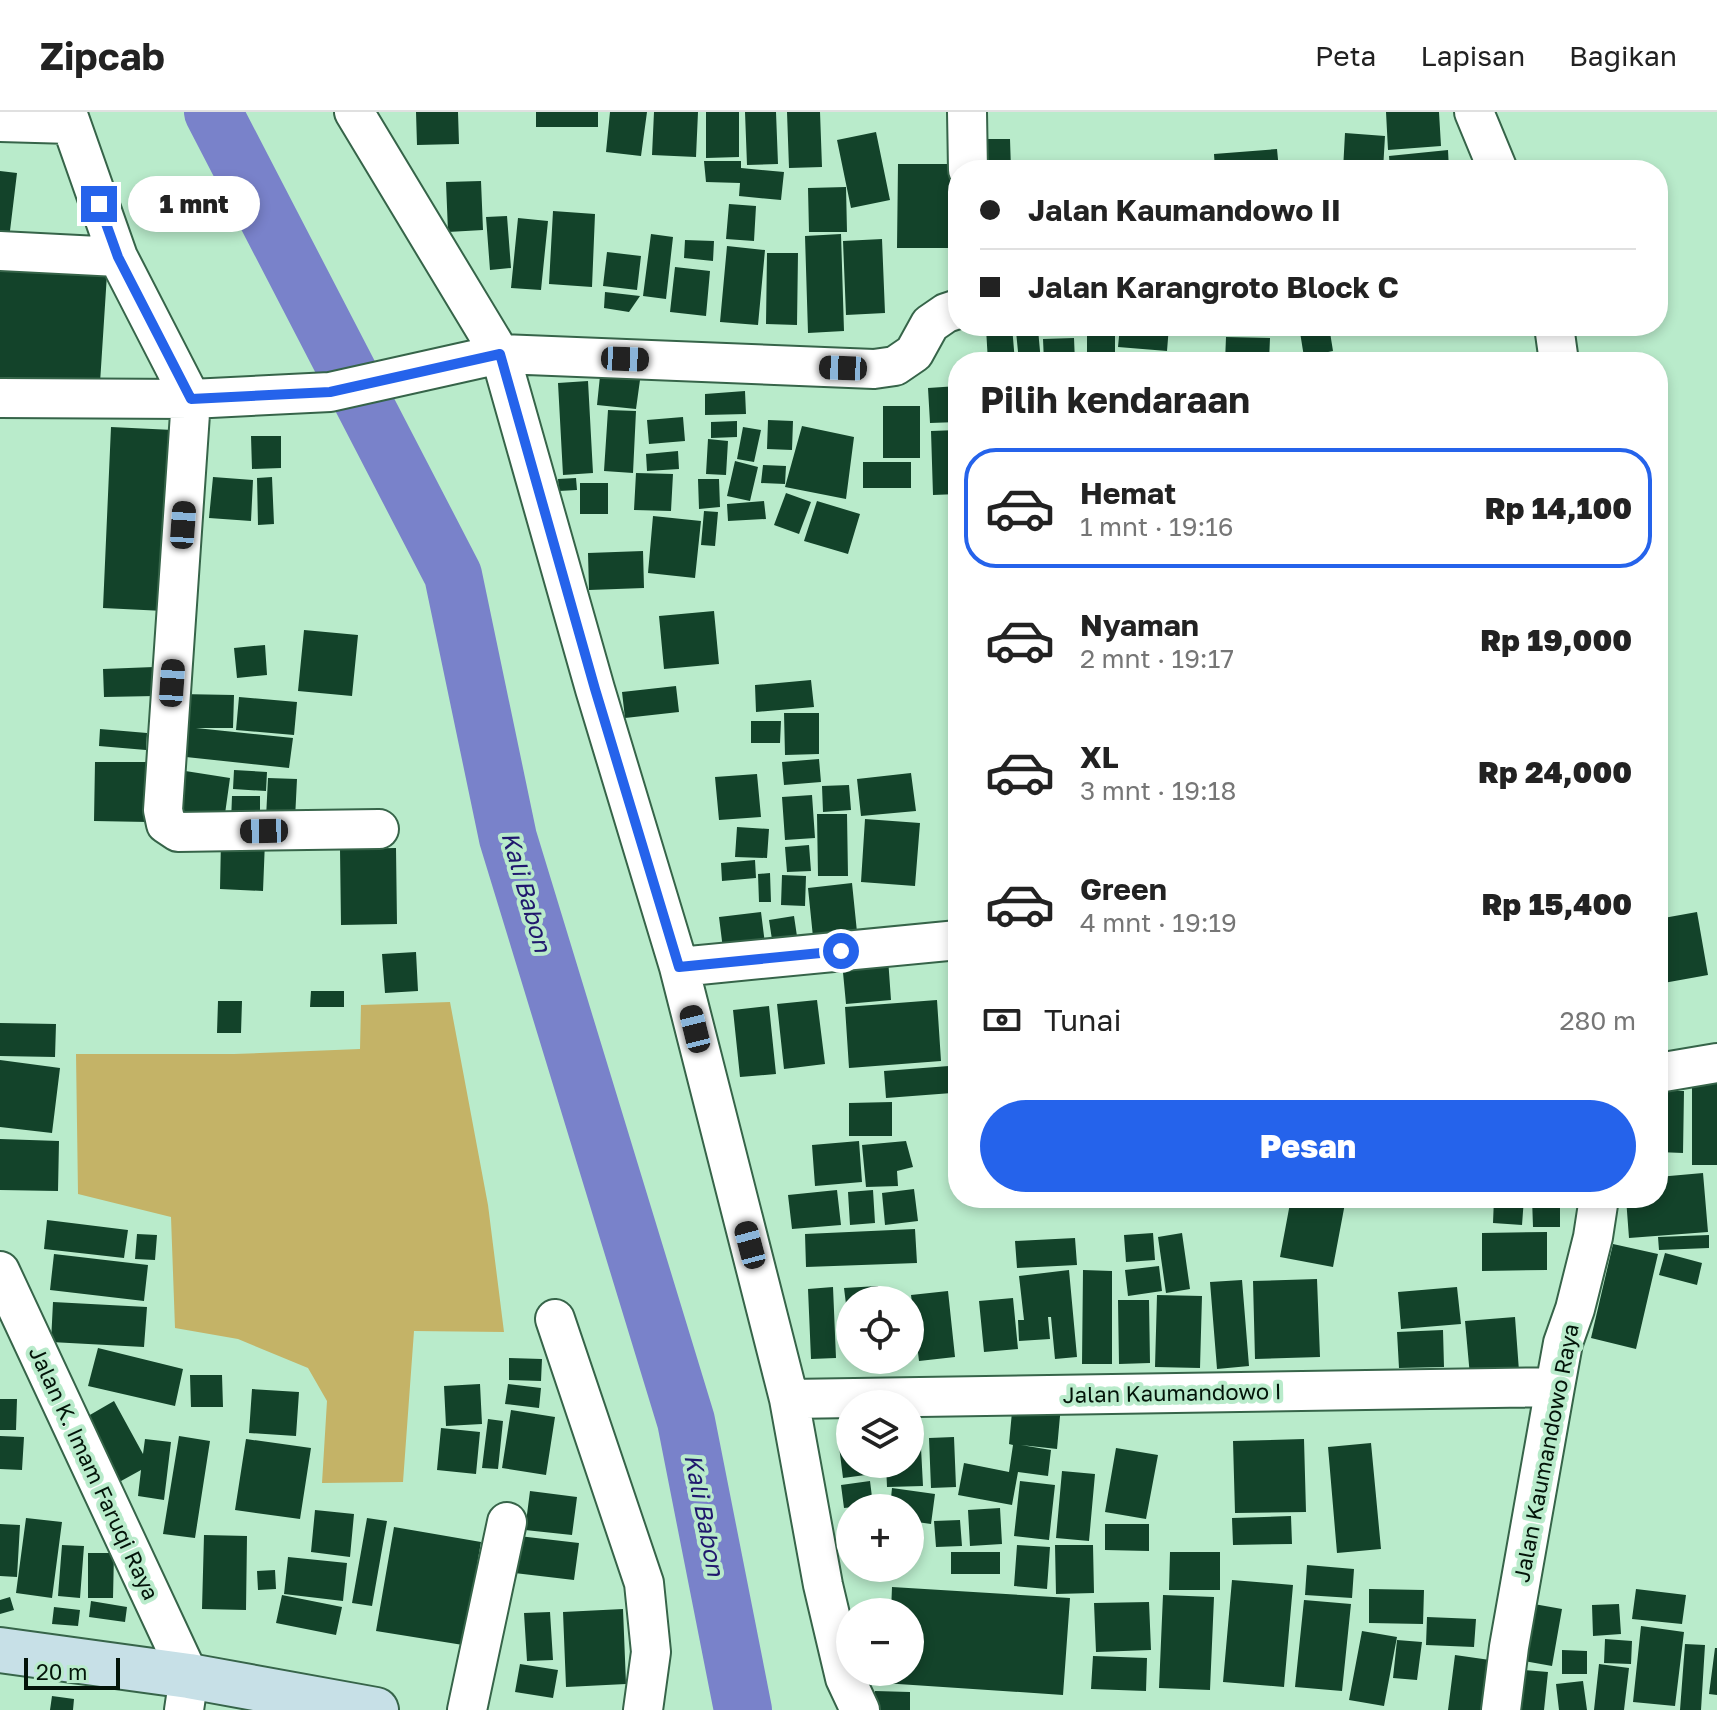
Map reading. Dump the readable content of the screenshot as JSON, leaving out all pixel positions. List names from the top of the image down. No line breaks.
{"streets":{"street":["Jalan Kaumandowo I","Jalan Kaumandowo Raya","Jalan K. Imam Faruqi Raya"]},"crossings":[["Jalan Kaumandowo I","Jalan Kaumandowo Raya"]],"water":["Kali Babon"],"scale_bar":"20 m","page":{"header":"Zipcab","nav":["Peta","Lapisan","Bagikan"],"banner":["Jalan Kaumandowo II","Jalan Karangroto Block C"],"bubble":"1 mnt","heading":"Pilih kendaraan","list":[{"name":"Hemat","note":"1 mnt · 19:16","value":"Rp 14,100"},{"name":"Nyaman","note":"2 mnt · 19:17","value":"Rp 19,000"},{"name":"XL","note":"3 mnt · 19:18","value":"Rp 24,000"},{"name":"Green","note":"4 mnt · 19:19","value":"Rp 15,400"}],"pay":["Tunai","280 m"],"buttons":"Pesan","map_buttons":["+","−"],"scale":"20 m"}}
